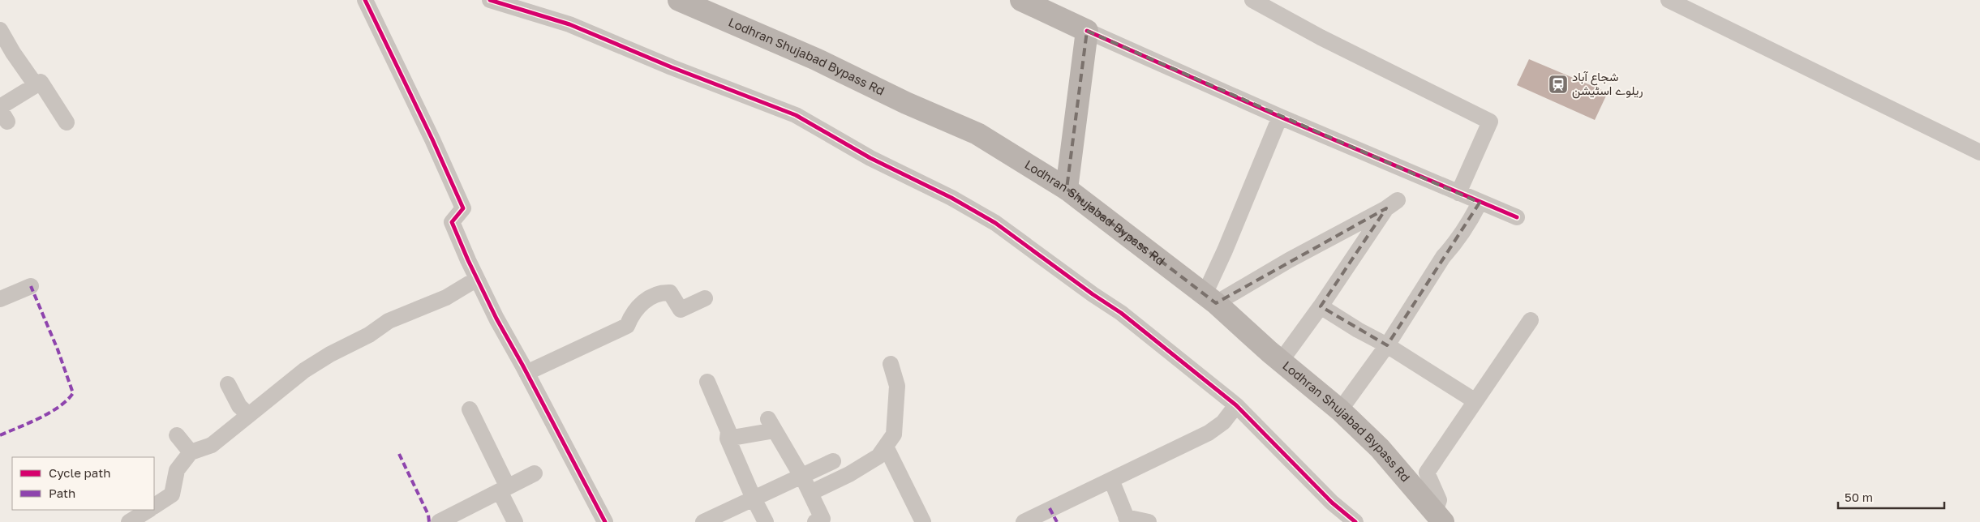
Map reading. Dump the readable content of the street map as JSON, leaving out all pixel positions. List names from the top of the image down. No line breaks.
{"streets":{"street":["Lodhran Shujabad Bypass Rd"]},"places":{"station":["شجاع آباد ریلوے اسٹیشن"]},"legend":["Cycle path","Path"],"scale_bar":"50 m"}
